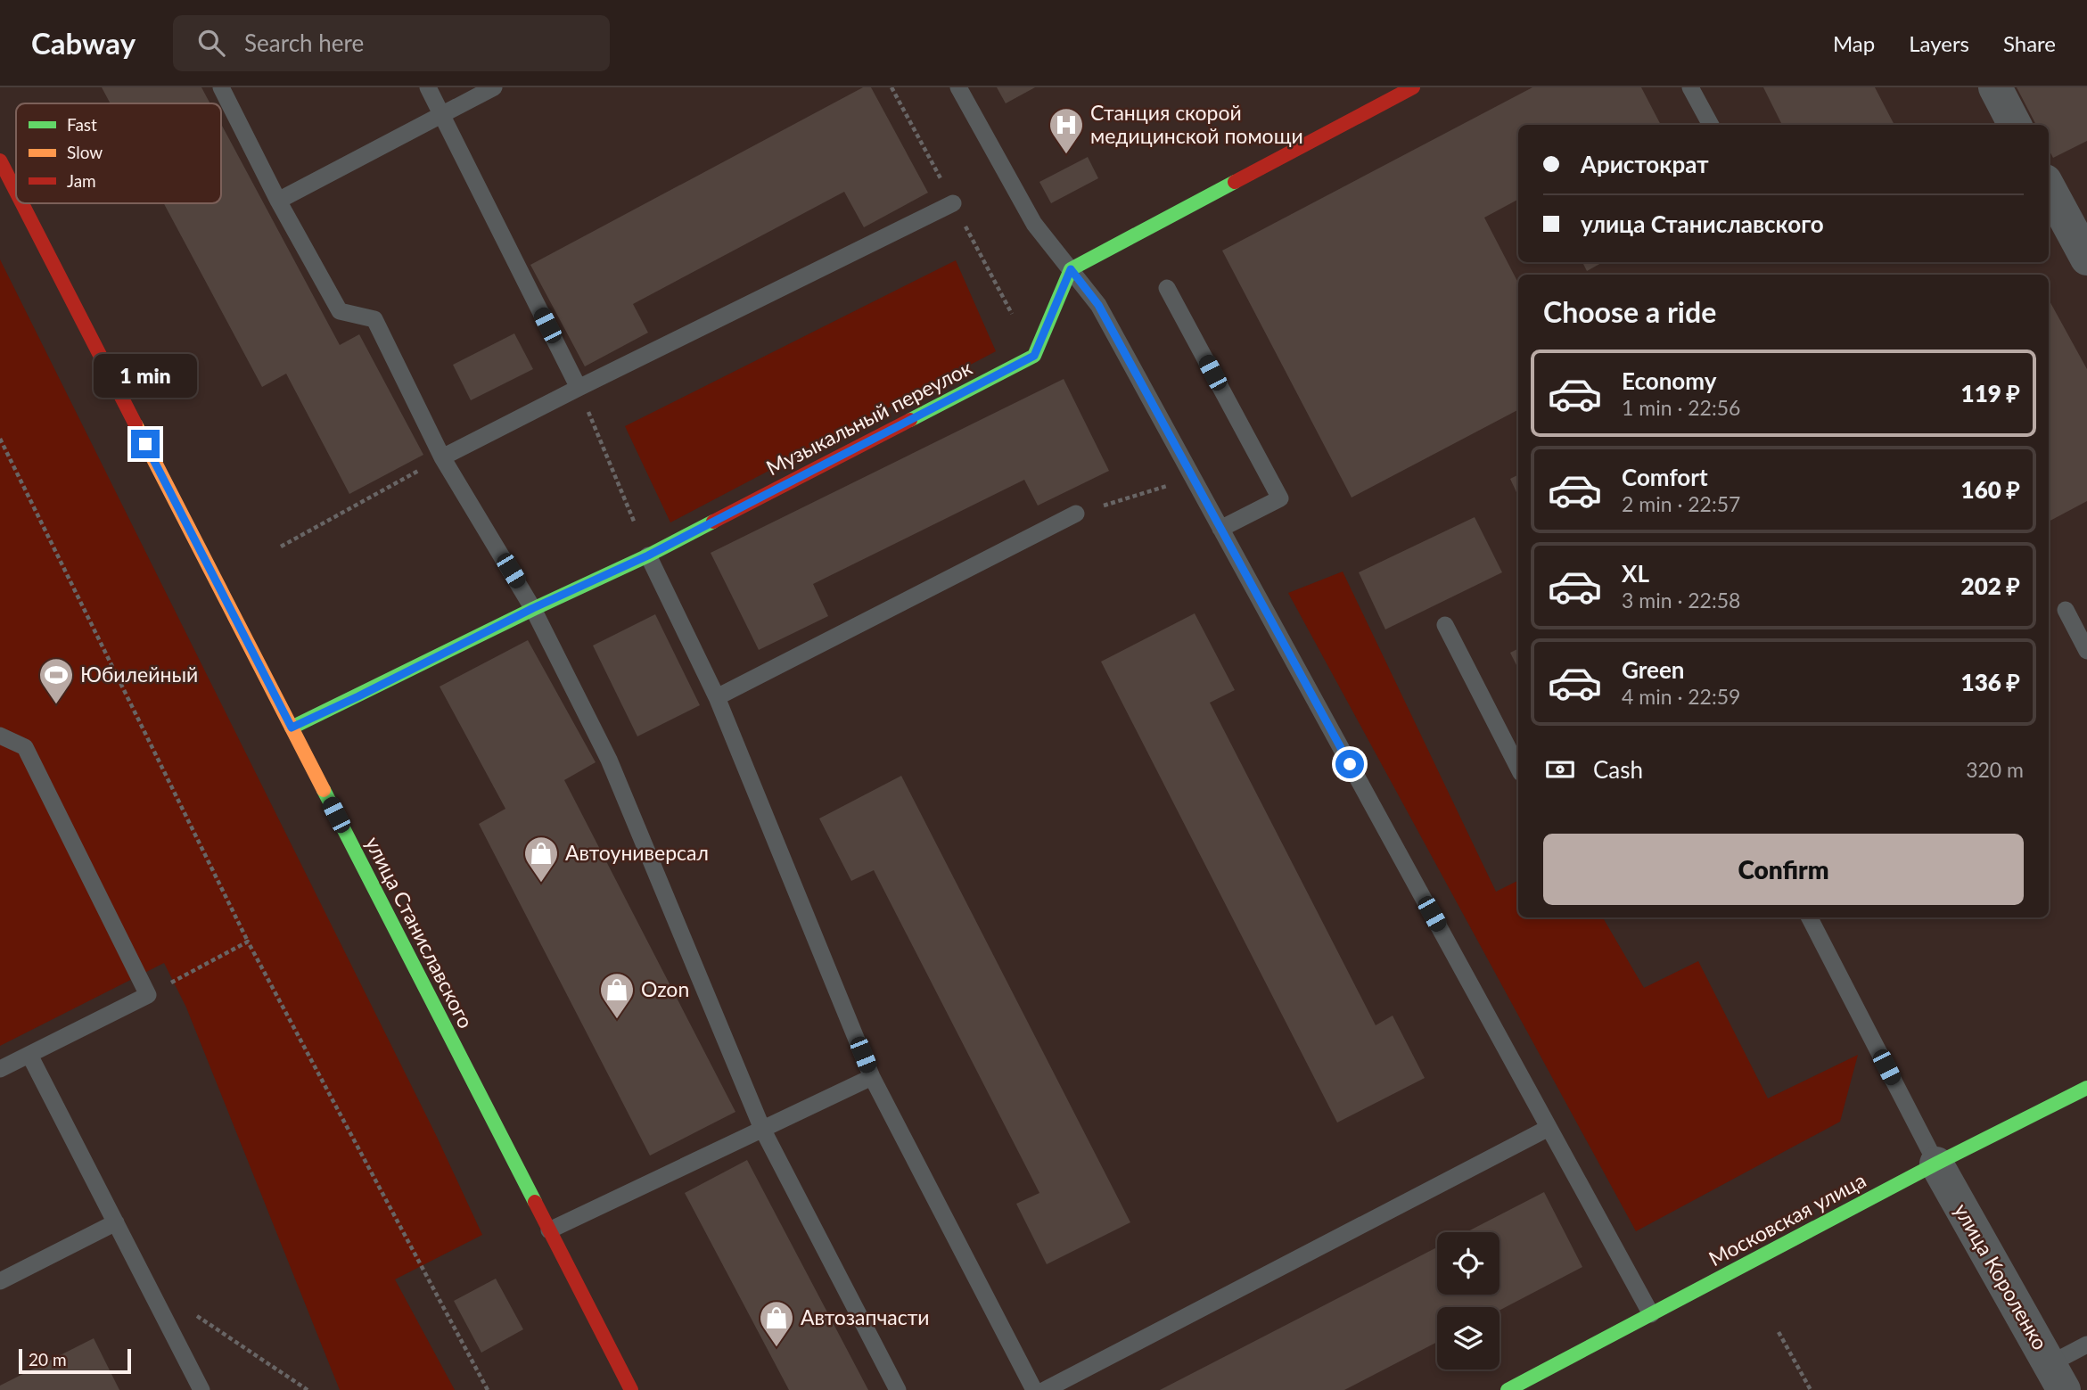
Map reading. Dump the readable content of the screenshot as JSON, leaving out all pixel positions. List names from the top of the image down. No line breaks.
{"streets":{"street":["Музыкальный переулок","улица Станиславского","Московская улица","улица Короленко"]},"crossings":[["Музыкальный переулок","улица Станиславского"],["Московская улица","улица Короленко"]],"places":{"hospital":["Станция скорой медицинской помощи"],"sports":["Юбилейный"],"shop":["Автоуниверсал","Ozon","Автозапчасти"]},"legend":["Fast","Slow","Jam"],"scale_bar":"20 m","page":{"header":"Cabway","search":"Search here","nav":["Map","Layers","Share"],"banner":["Аристократ","улица Станиславского"],"heading":"Choose a ride","list":[{"name":"Economy","note":"1 min · 22:56","value":"119 ₽"},{"name":"Comfort","note":"2 min · 22:57","value":"160 ₽"},{"name":"XL","note":"3 min · 22:58","value":"202 ₽"},{"name":"Green","note":"4 min · 22:59","value":"136 ₽"}],"bubble":"1 min","pay":["Cash","320 m"],"buttons":"Confirm","scale":"20 m"}}
